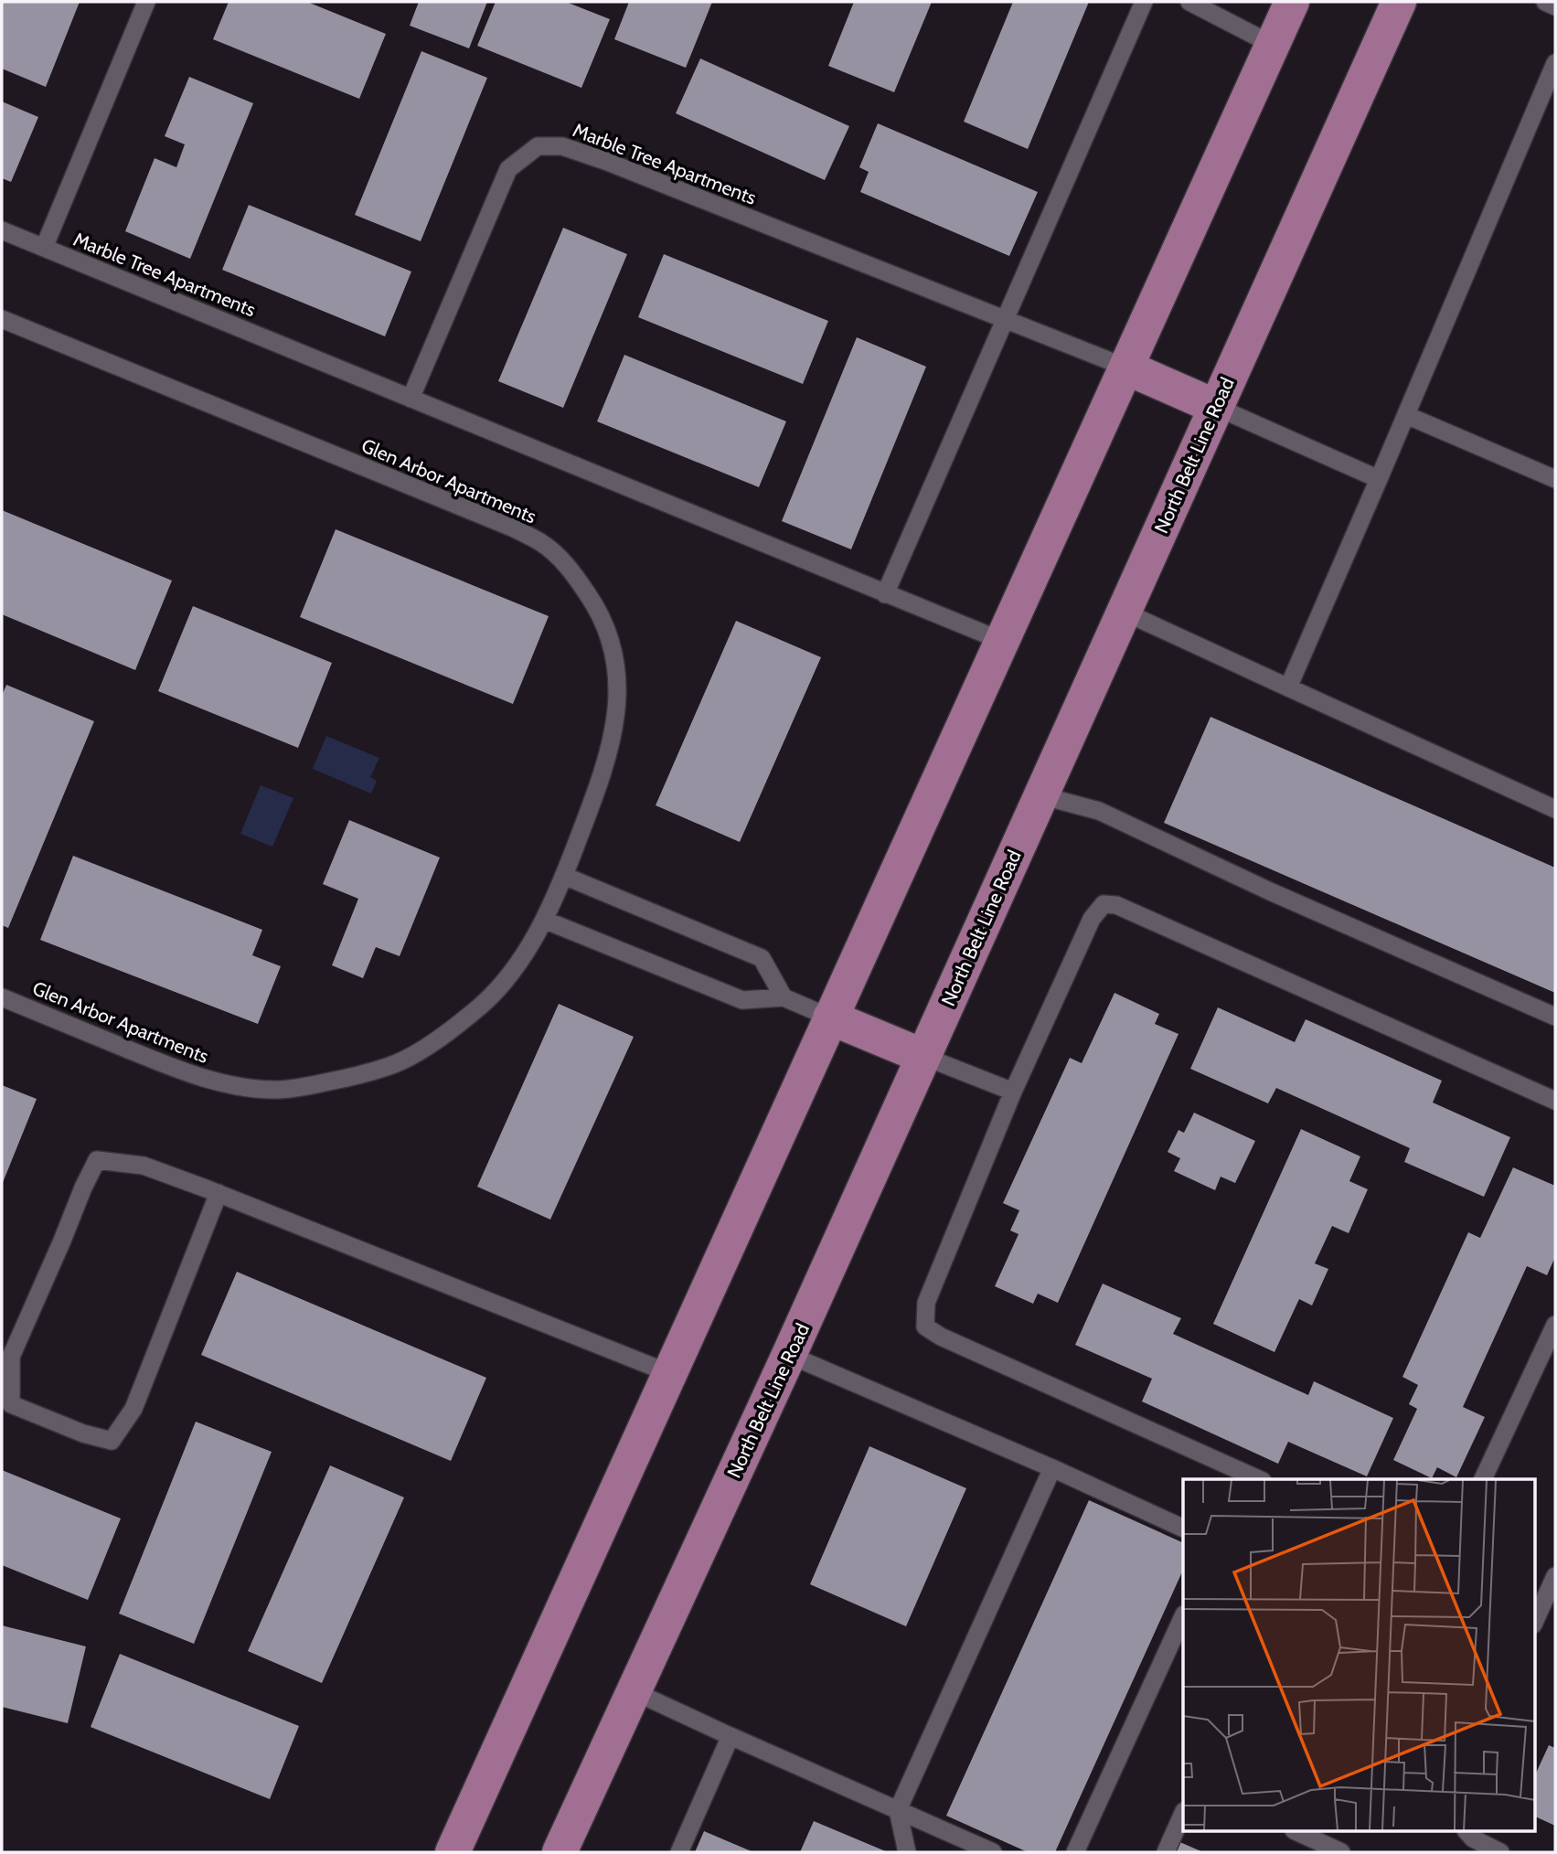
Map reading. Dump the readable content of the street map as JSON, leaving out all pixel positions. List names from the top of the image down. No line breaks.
{"streets":{"main road":["North Belt Line Road"],"lane":["Marble Tree Apartments","Glen Arbor Apartments"]}}
